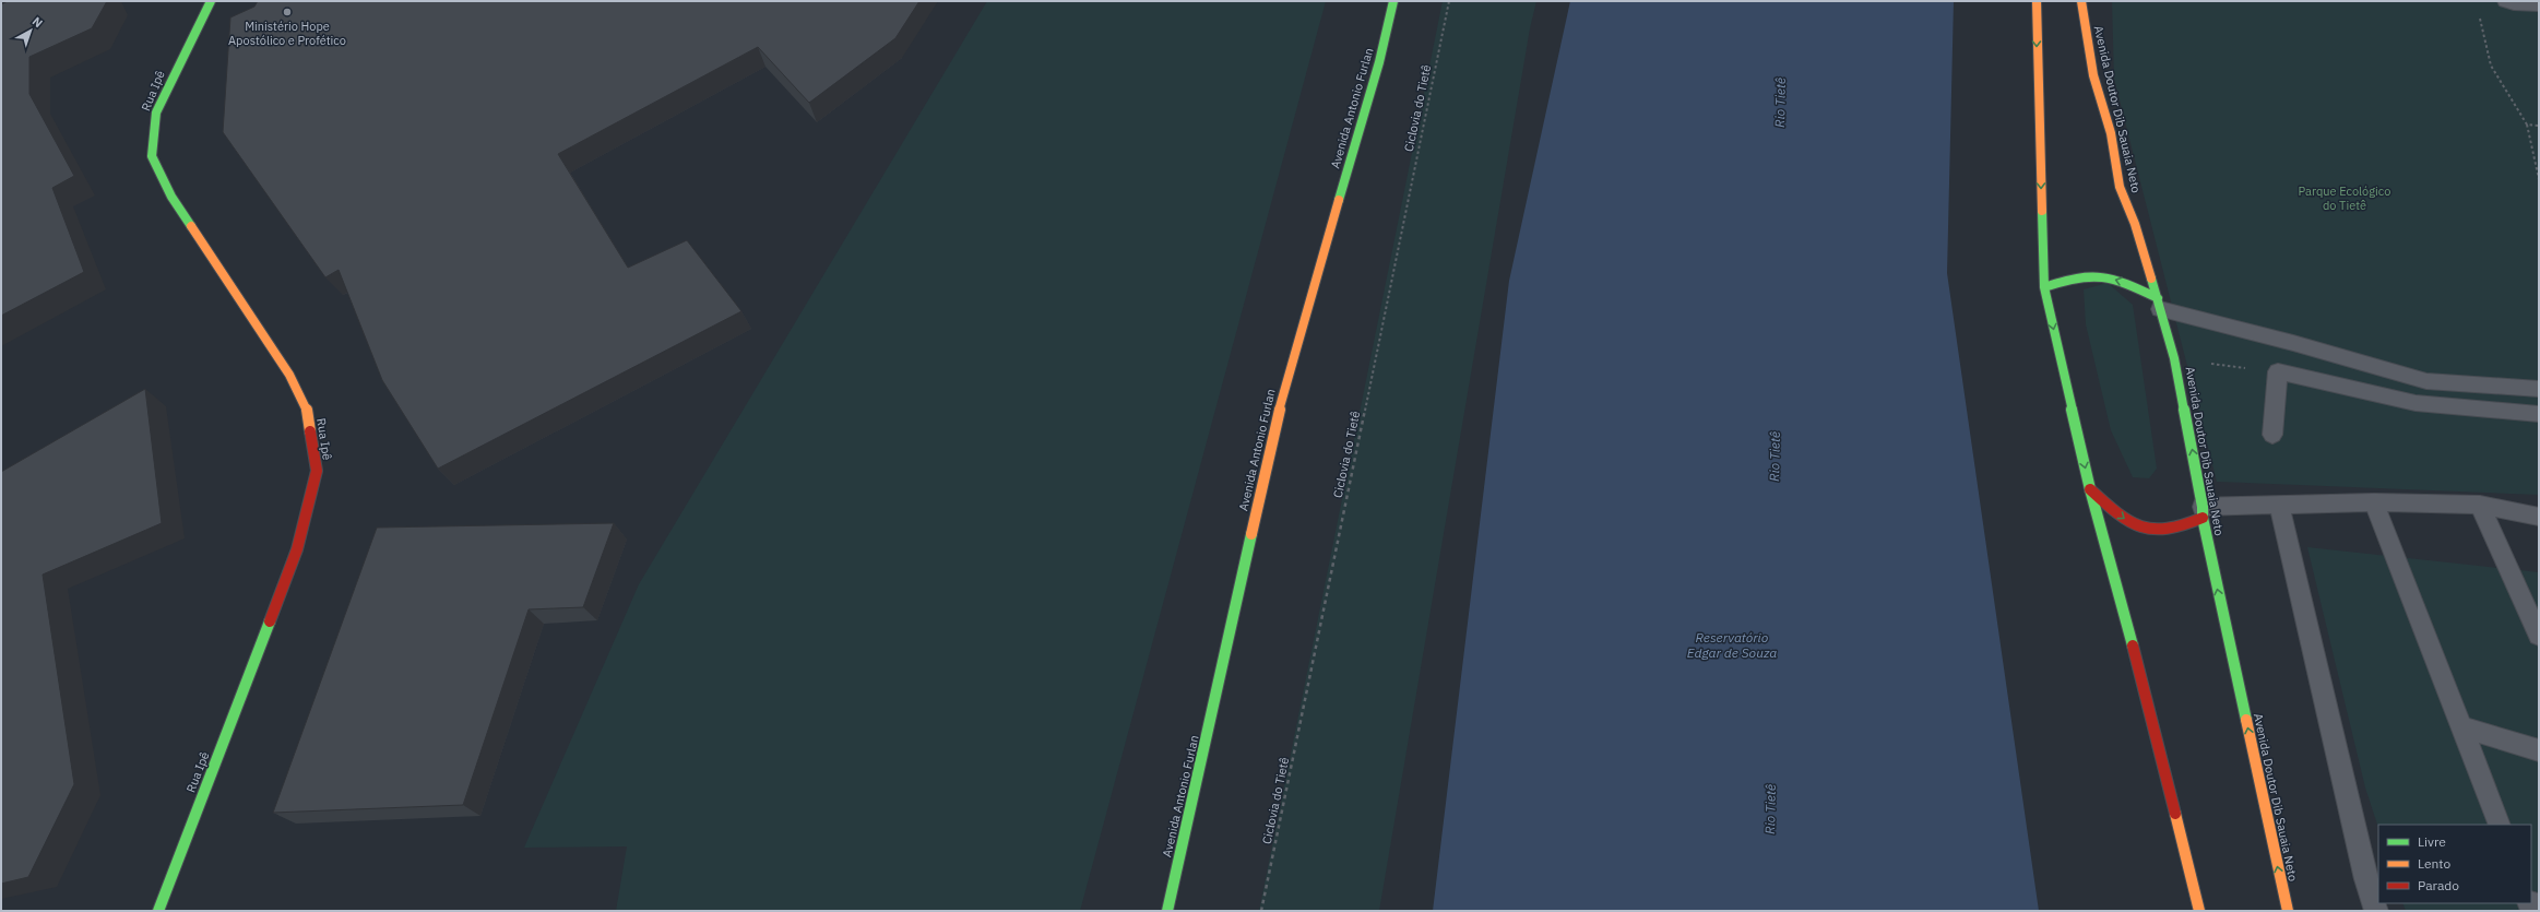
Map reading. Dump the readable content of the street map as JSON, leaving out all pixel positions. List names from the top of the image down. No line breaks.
{"streets":{"main road":["Rua Ipê","Avenida Antonio Furlan","Avenida Doutor Dib Sauaia Neto"],"path":["Ciclovia do Tietê"]},"one_way":["Avenida Doutor Dib Sauaia Neto"],"water":["Rio Tietê","Reservatório Edgar de Souza"],"parks":["Parque Ecológico do Tietê"],"places":["Ministério Hope Apostólico e Profético"],"legend":["Livre","Lento","Parado"],"north":"top right"}
